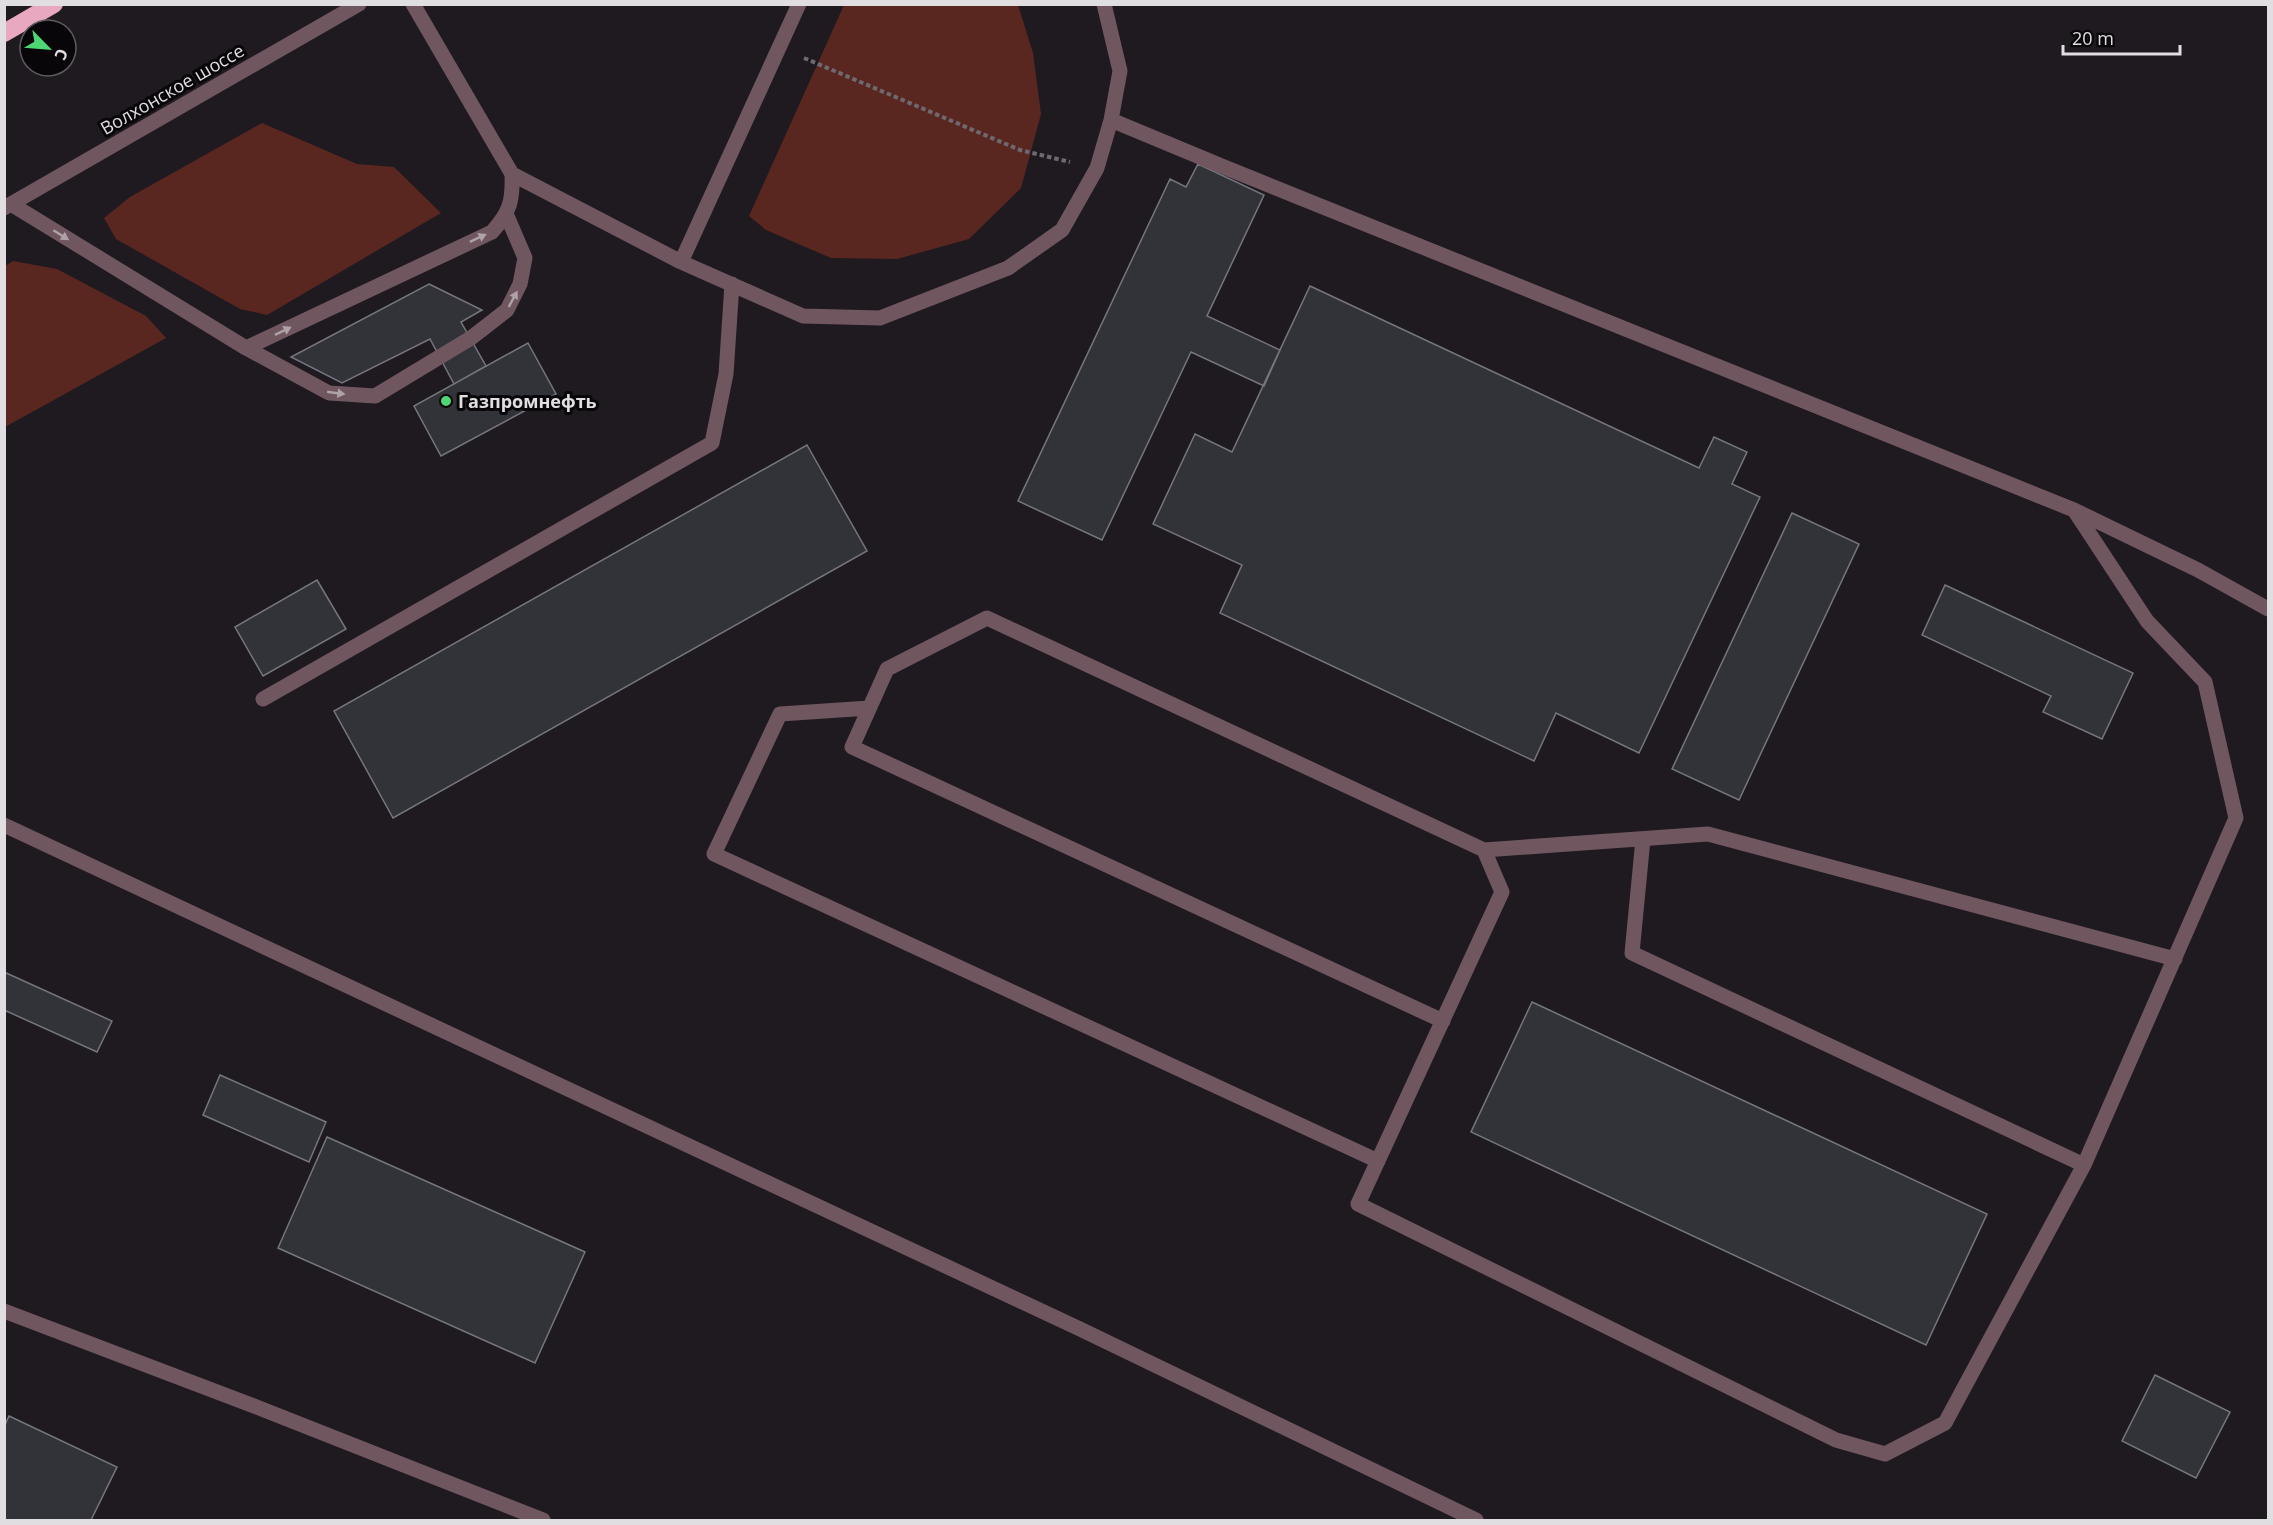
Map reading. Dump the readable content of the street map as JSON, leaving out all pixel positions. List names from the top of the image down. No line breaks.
{"streets":{"street":["Волхонское шоссе"]},"places":["Газпромнефть"],"scale_bar":"20 m","north":"bottom right"}
